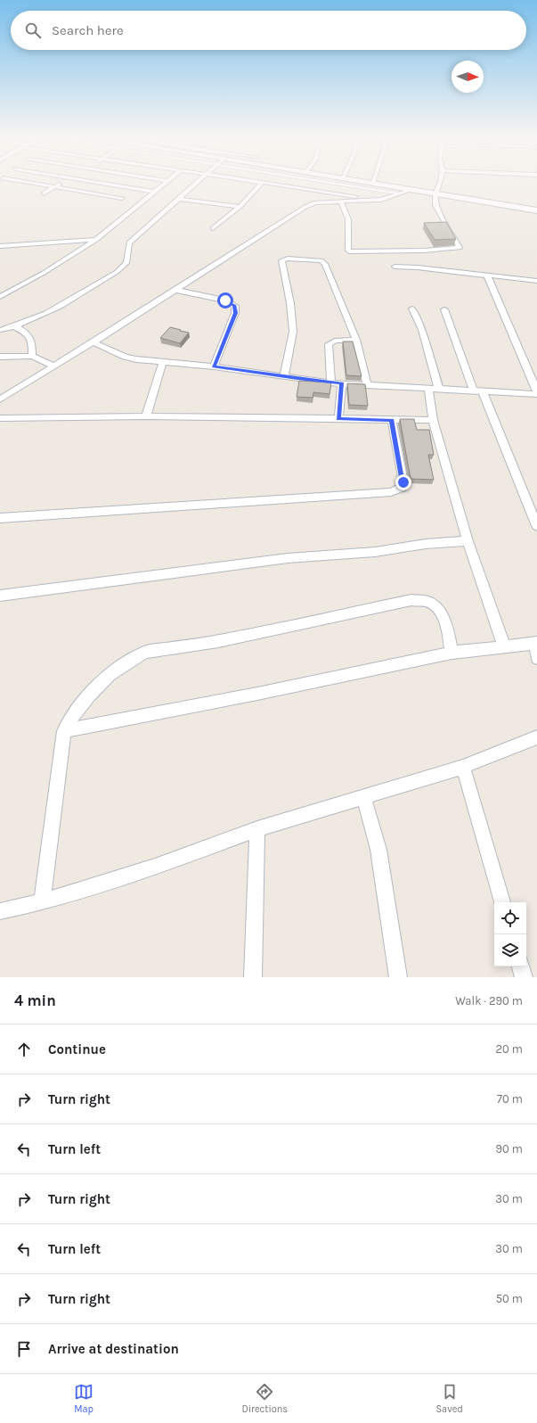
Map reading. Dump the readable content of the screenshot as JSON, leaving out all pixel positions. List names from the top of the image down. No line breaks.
{"north":"right","page":{"search":"Search here","heading":["4 min","Walk · 290 m"],"list":[["Continue","20 m"],["Turn right","70 m"],["Turn left","90 m"],["Turn right","30 m"],["Turn left","30 m"],["Turn right","50 m"],"Arrive at destination"],"nav":["Map","Directions","Saved"]}}
